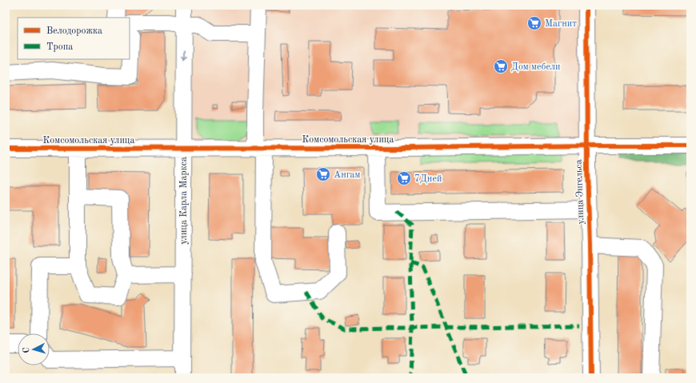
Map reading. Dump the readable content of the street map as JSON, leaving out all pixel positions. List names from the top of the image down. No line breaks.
{"streets":{"street":["Комсомольская улица","улица Энгельса","улица Карла Маркса"]},"crossings":[["Комсомольская улица","улица Энгельса"],["Комсомольская улица","улица Карла Маркса"]],"places":{"supermarket":["Магнит","Дом мебели","Ангам","7Дней"]},"legend":["Велодорожка","Тропа"],"north":"left"}
